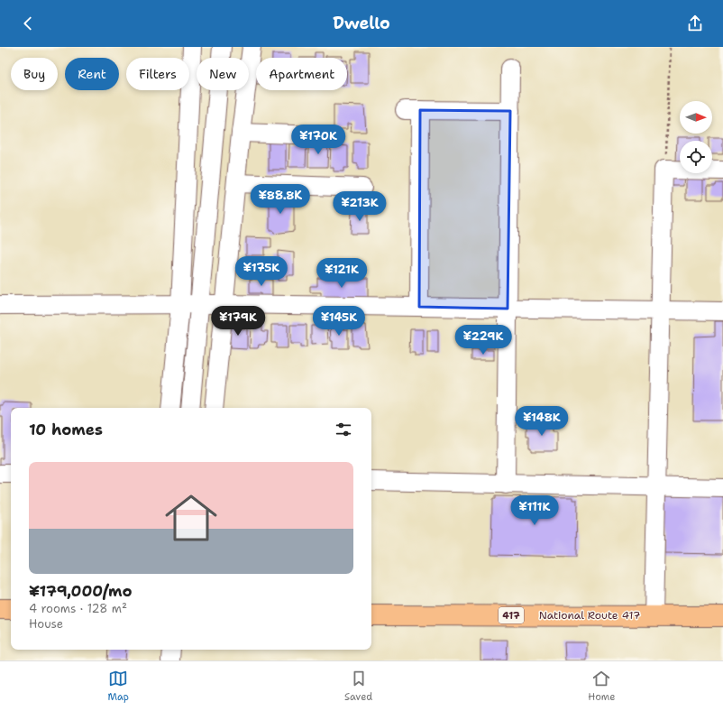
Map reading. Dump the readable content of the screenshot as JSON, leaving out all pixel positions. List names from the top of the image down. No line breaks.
{"streets":{"highway":["417","National Route 417"]},"north":"right","page":{"header":"Dwello","chip":["Buy","Rent","Filters","New","Apartment"],"price":["¥170K","¥88.8K","¥213K","¥175K","¥121K","¥179K","¥145K","¥229K","¥148K","¥111K"],"heading":"10 homes","list":[{"name":"¥179,000/mo","note":"4 rooms · 128 m² · House"}],"tabs":["Map","Saved","Home"]}}
